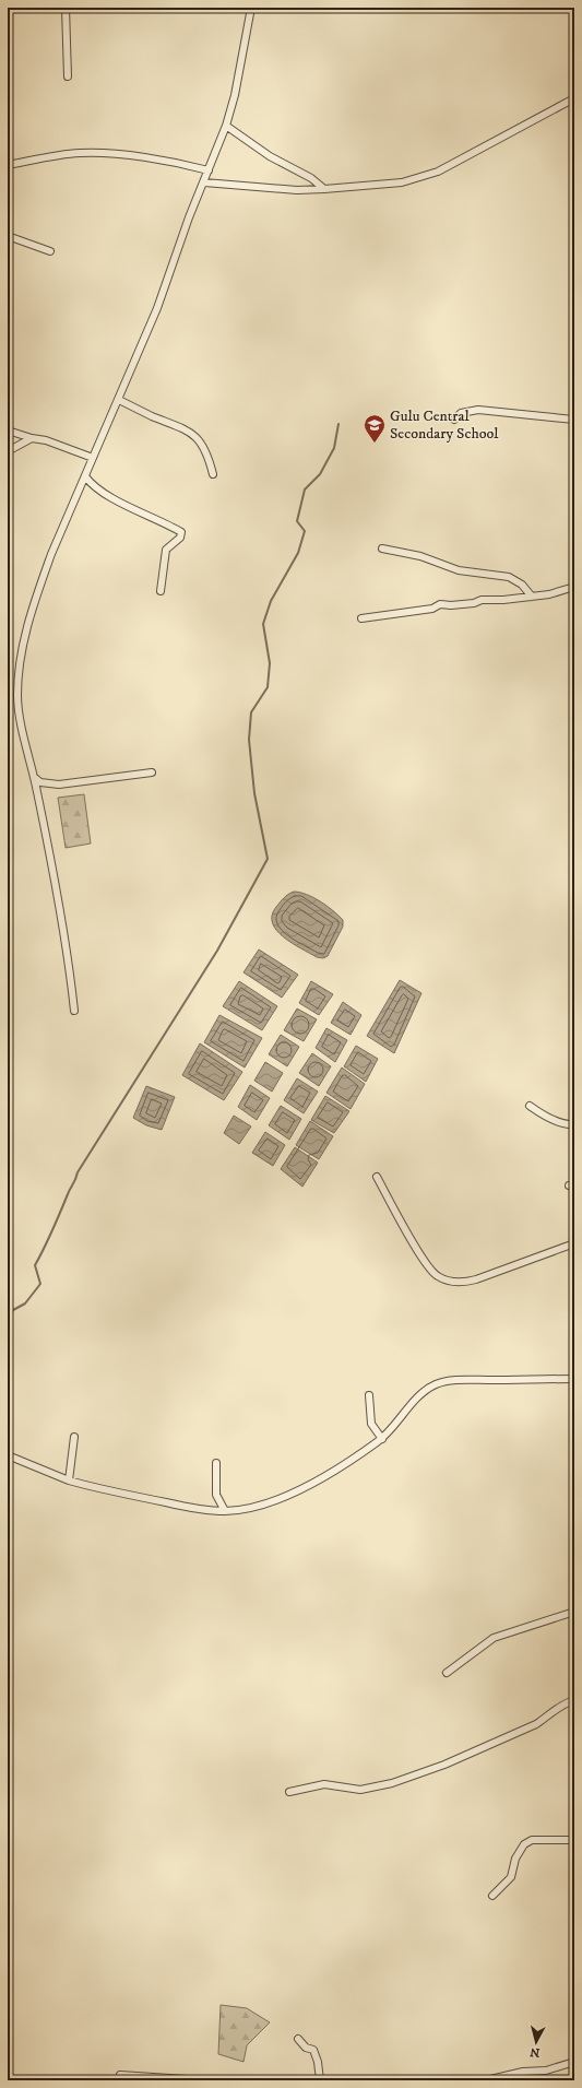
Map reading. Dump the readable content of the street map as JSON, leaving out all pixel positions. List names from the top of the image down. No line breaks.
{"places":{"school or university":["Gulu Central Secondary School"]},"north":"bottom"}
